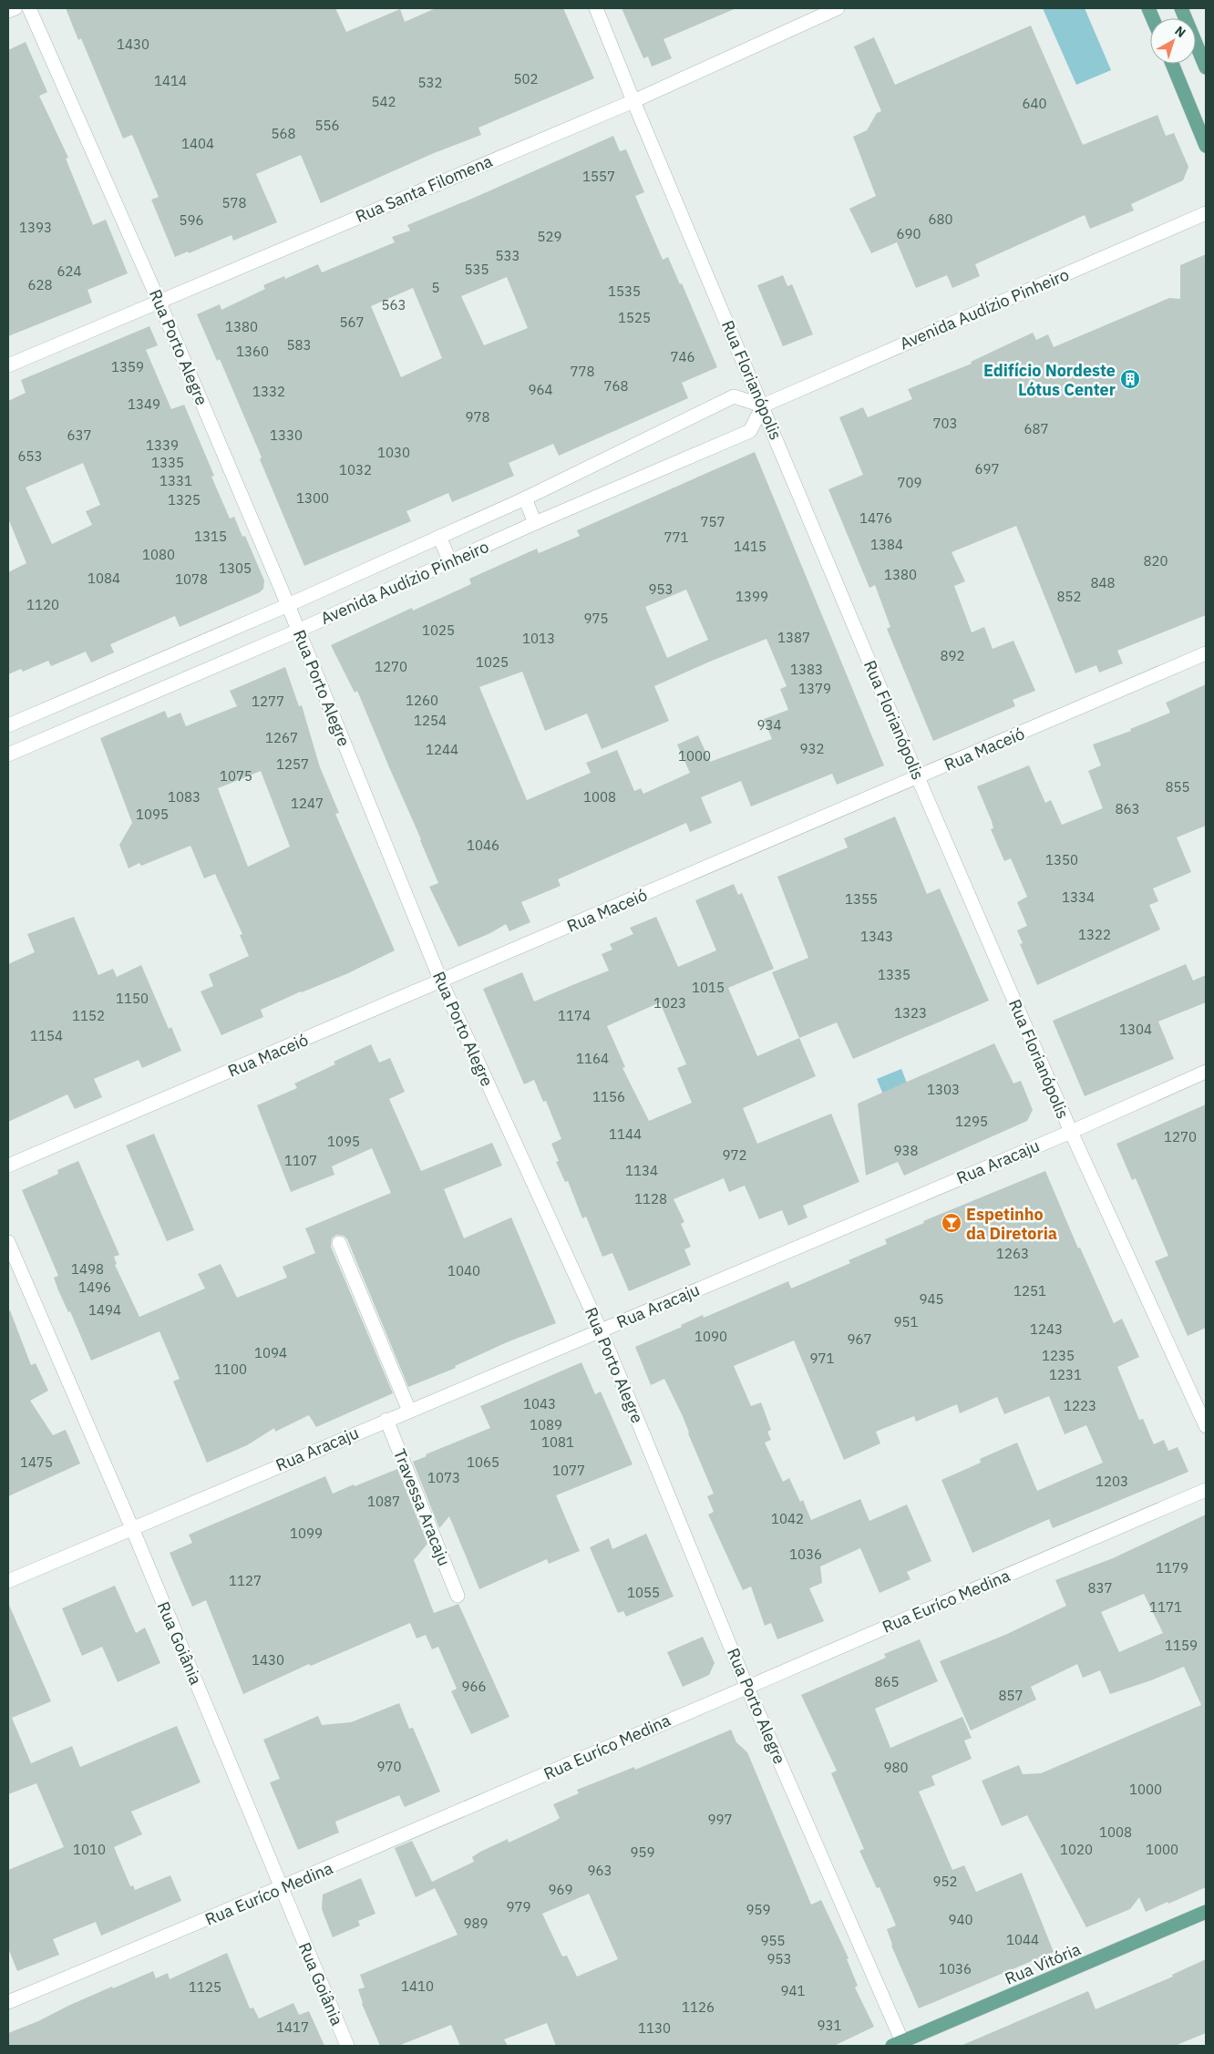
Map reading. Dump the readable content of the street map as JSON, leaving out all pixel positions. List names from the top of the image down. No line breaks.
{"streets":{"main road":["Rua Vitória"],"street":["Rua Santa Filomena","Avenida Audízio Pinheiro","Rua Porto Alegre","Rua Florianópolis","Rua Maceió","Rua Aracaju","Travessa Aracaju","Rua Euríco Medina","Rua Goiânia"]},"crossings":[["Rua Santa Filomena","Rua Porto Alegre"],["Rua Santa Filomena","Rua Florianópolis"],["Avenida Audízio Pinheiro","Rua Porto Alegre"],["Avenida Audízio Pinheiro","Rua Florianópolis"],["Rua Porto Alegre","Rua Maceió"],["Rua Porto Alegre","Rua Aracaju"],["Rua Porto Alegre","Rua Euríco Medina"],["Rua Porto Alegre","Rua Vitória"],["Rua Florianópolis","Rua Maceió"],["Rua Florianópolis","Rua Aracaju"],["Rua Aracaju","Travessa Aracaju"],["Rua Aracaju","Rua Goiânia"],["Rua Euríco Medina","Rua Goiânia"]],"places":{"building":["Edifício Nordeste Lótus Center"],"bar":["Espetinho da Diretoria"]},"house_numbers":["1430","502","1414","532","542","640","556","568","1404","1557","578","680","596","1393","690","529","533","535","624","628","5","1535","563","1525","567","1380","583","1360","746","1359","778","768","964","1332","1349","978","703","687","637","1330","1339","1030","653","1335","697","1032","1331","709","1300","1325","1476","757","1315","771","1384","1415","1080","820","1305","1380","1084","1078","848","953","1399","852","1120","975","1025","1387","1013","892","1025","1270","1383","1379","1260","1277","1254","934","1267","932","1244","1000","1257","1075","855","1083","1008","1247","863","1095","1046","1350","1334","1355","1322","1343","1335","1015","1150","1023","1323","1152","1174","1304","1154","1164","1303","1156","1295","1144","1270","1095","938","972","1107","1134","1128","1263","1498","1040","1496","1251","945","1494","951","1243","1090","967","1094","1235","971","1100","1231","1043","1223","1089","1081","1475","1065","1077","1073","1203","1087","1042","1099","1036","1179","1127","837","1055","1171","1159","1430","865","966","857","970","980","1000","997","1008","1010","1020","1000","959","963","952","969","979","959","940","989","1044","955","953","1036","1410","1125","941","1126","931","1417","1130"],"north":"top right"}
